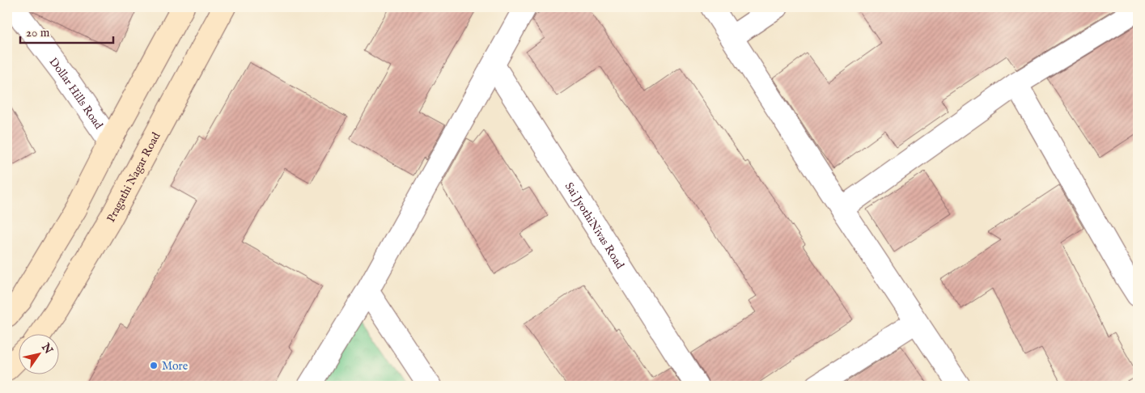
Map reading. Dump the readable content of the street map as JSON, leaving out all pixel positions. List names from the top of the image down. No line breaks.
{"streets":{"main road":["Pragathi Nagar Road"],"street":["Dollar Hills Road","Sai JyothiNivas Road"]},"places":["More"],"scale_bar":"20 m","north":"top right"}
